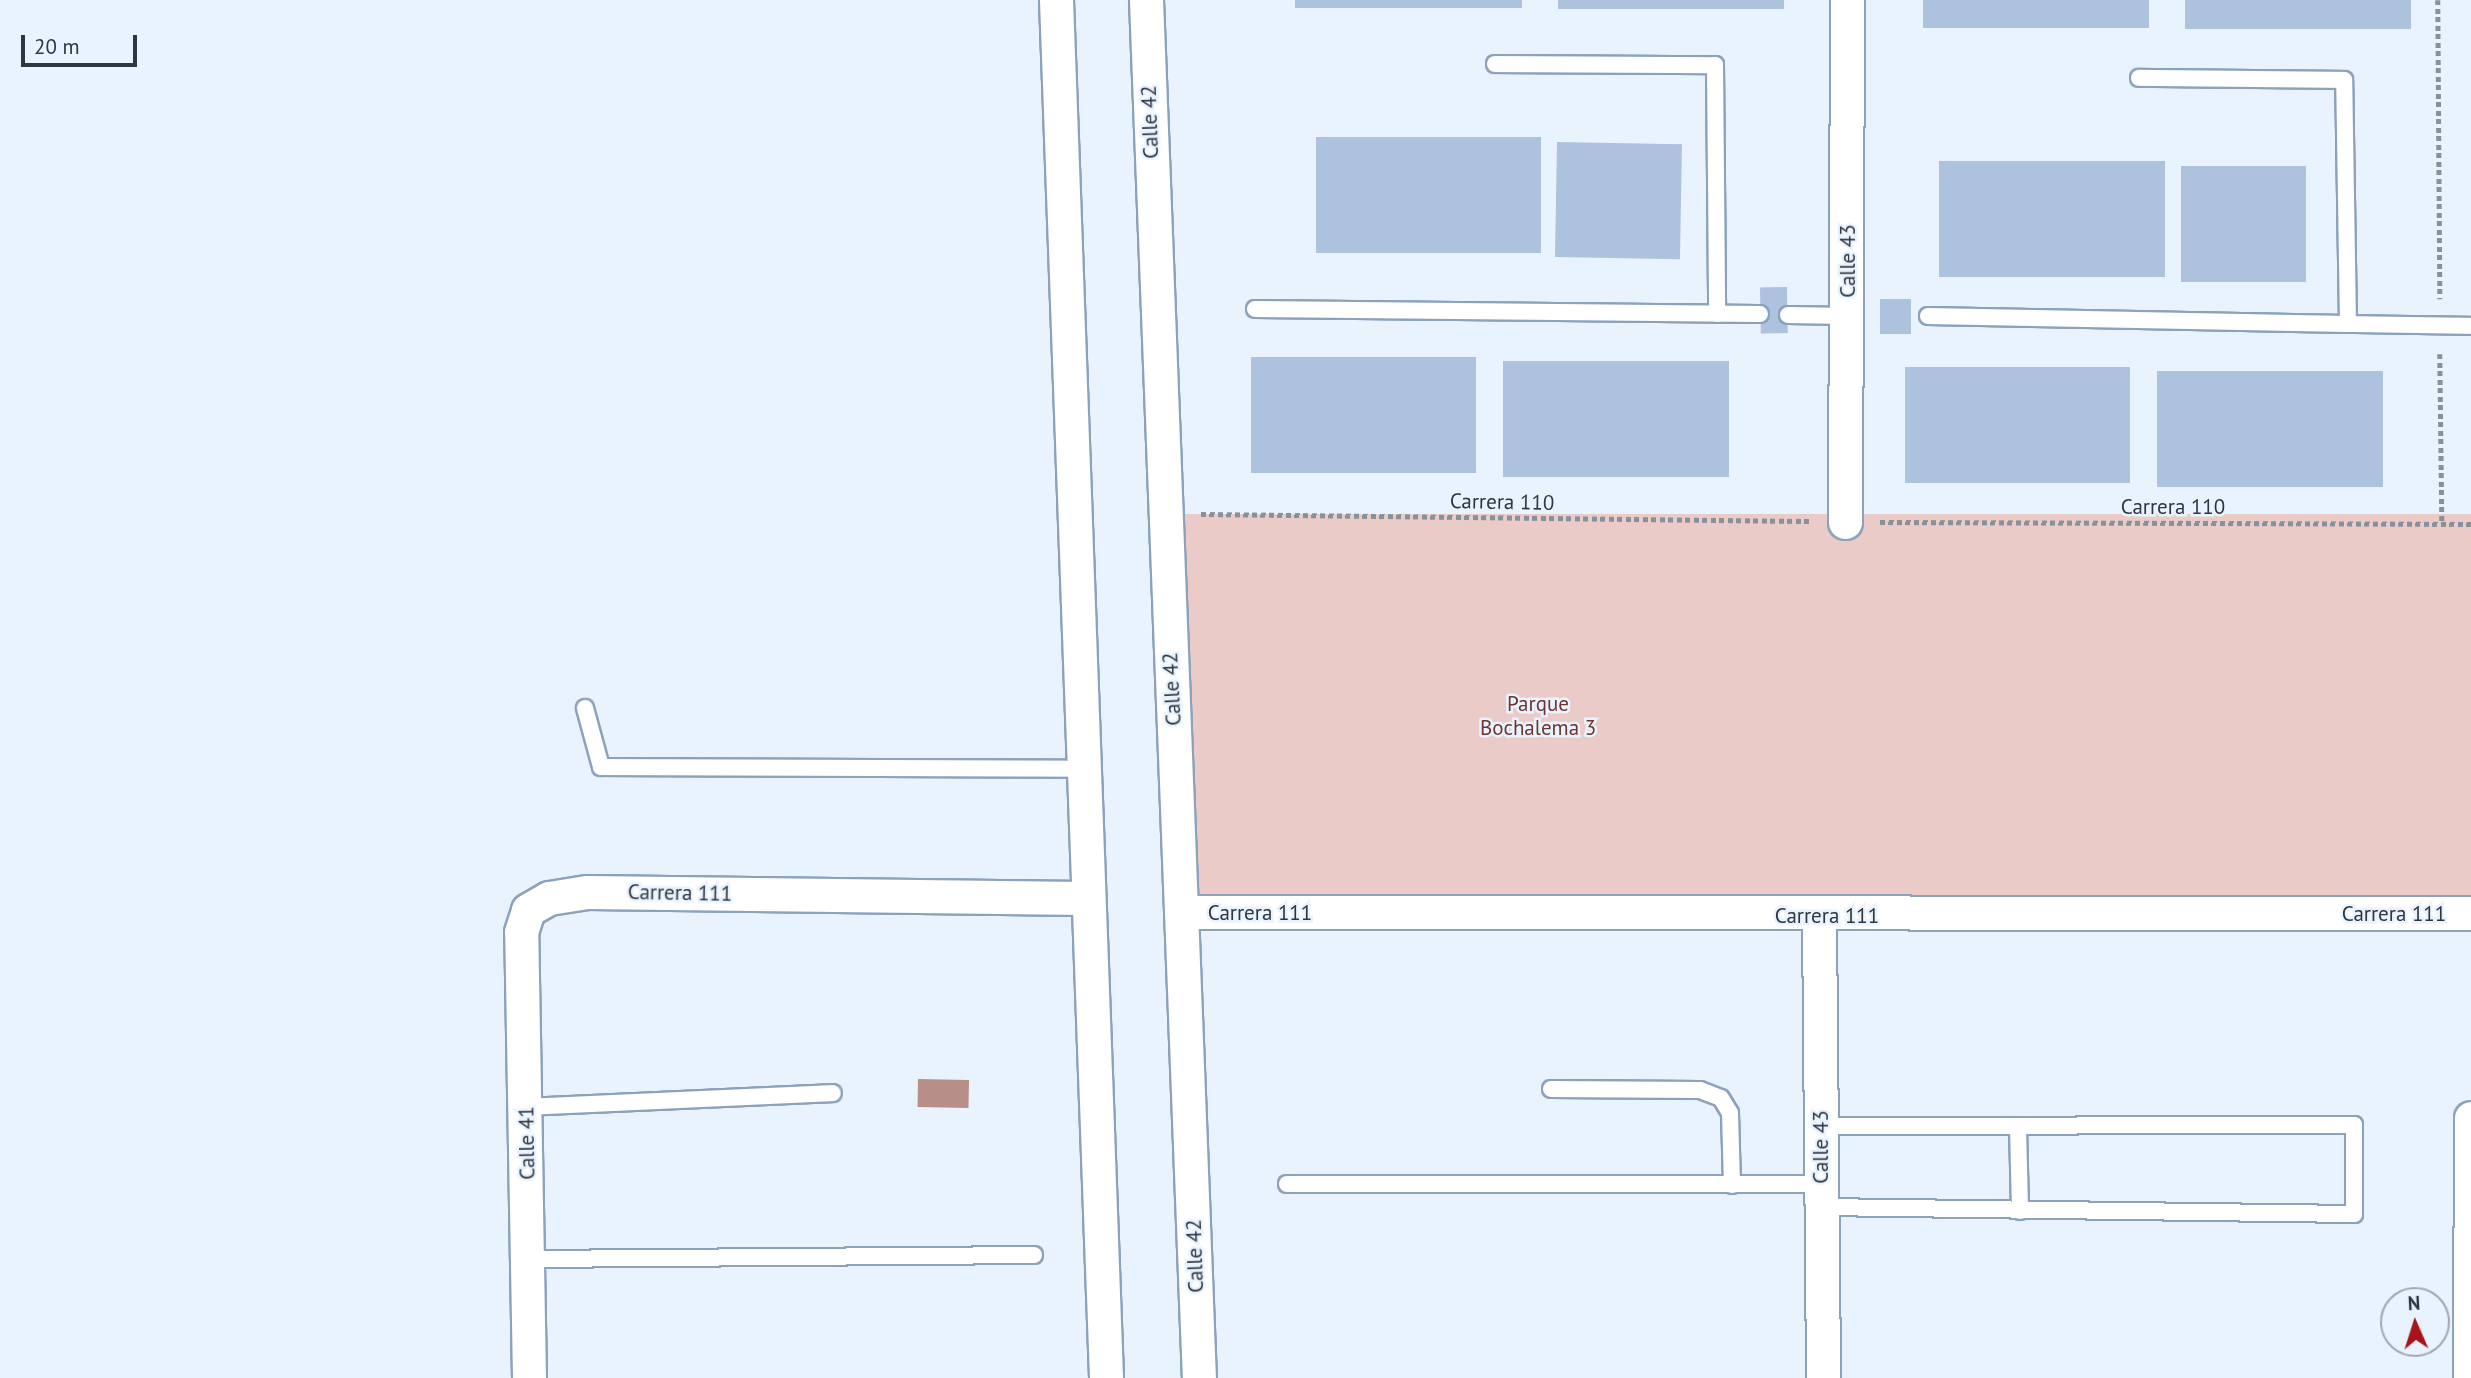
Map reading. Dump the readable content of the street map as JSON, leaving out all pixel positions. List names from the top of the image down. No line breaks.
{"streets":{"street":["Calle 42","Calle 43","Carrera 111","Calle 41"],"path":["Carrera 110"]},"crossings":[["Calle 42","Carrera 111"],["Calle 43","Carrera 110"],["Calle 43","Carrera 111"],["Carrera 111","Calle 41"]],"parks":["Parque Bochalema 3"],"scale_bar":"20 m","north":"top"}
